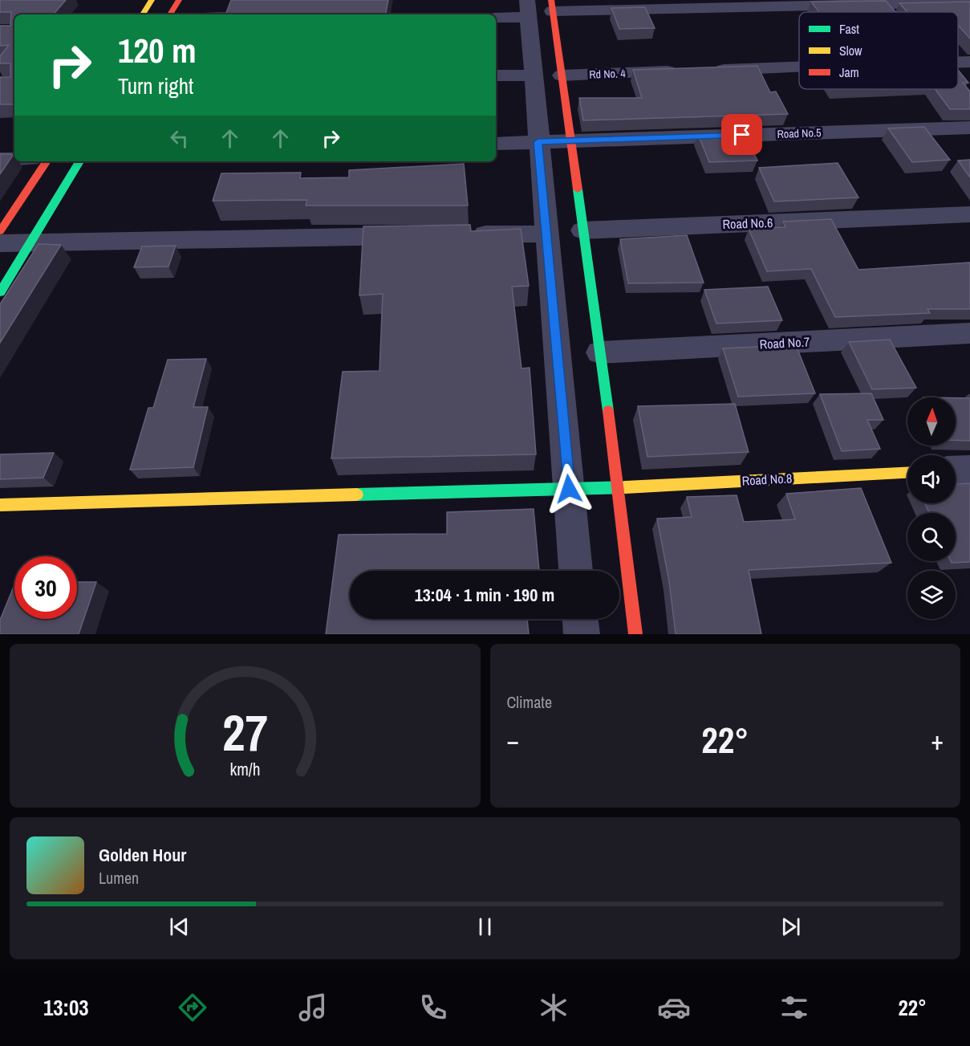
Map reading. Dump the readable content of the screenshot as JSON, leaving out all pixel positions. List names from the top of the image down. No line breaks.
{"streets":{"street":["Rd No. 4","Road No.5","Road No.6","Road No.7","Road No.8"]},"legend":["Fast","Slow","Jam"],"north":"top","page":{"turn":["120 m","Turn right"],"limit":"30","trip":"13:04 · 1 min · 190 m","tile":"Climate","heat":["−","22°","+"],"song":["Golden Hour","Lumen"],"tabs":["13:03","22°"],"gauge":["27","km/h"]}}
